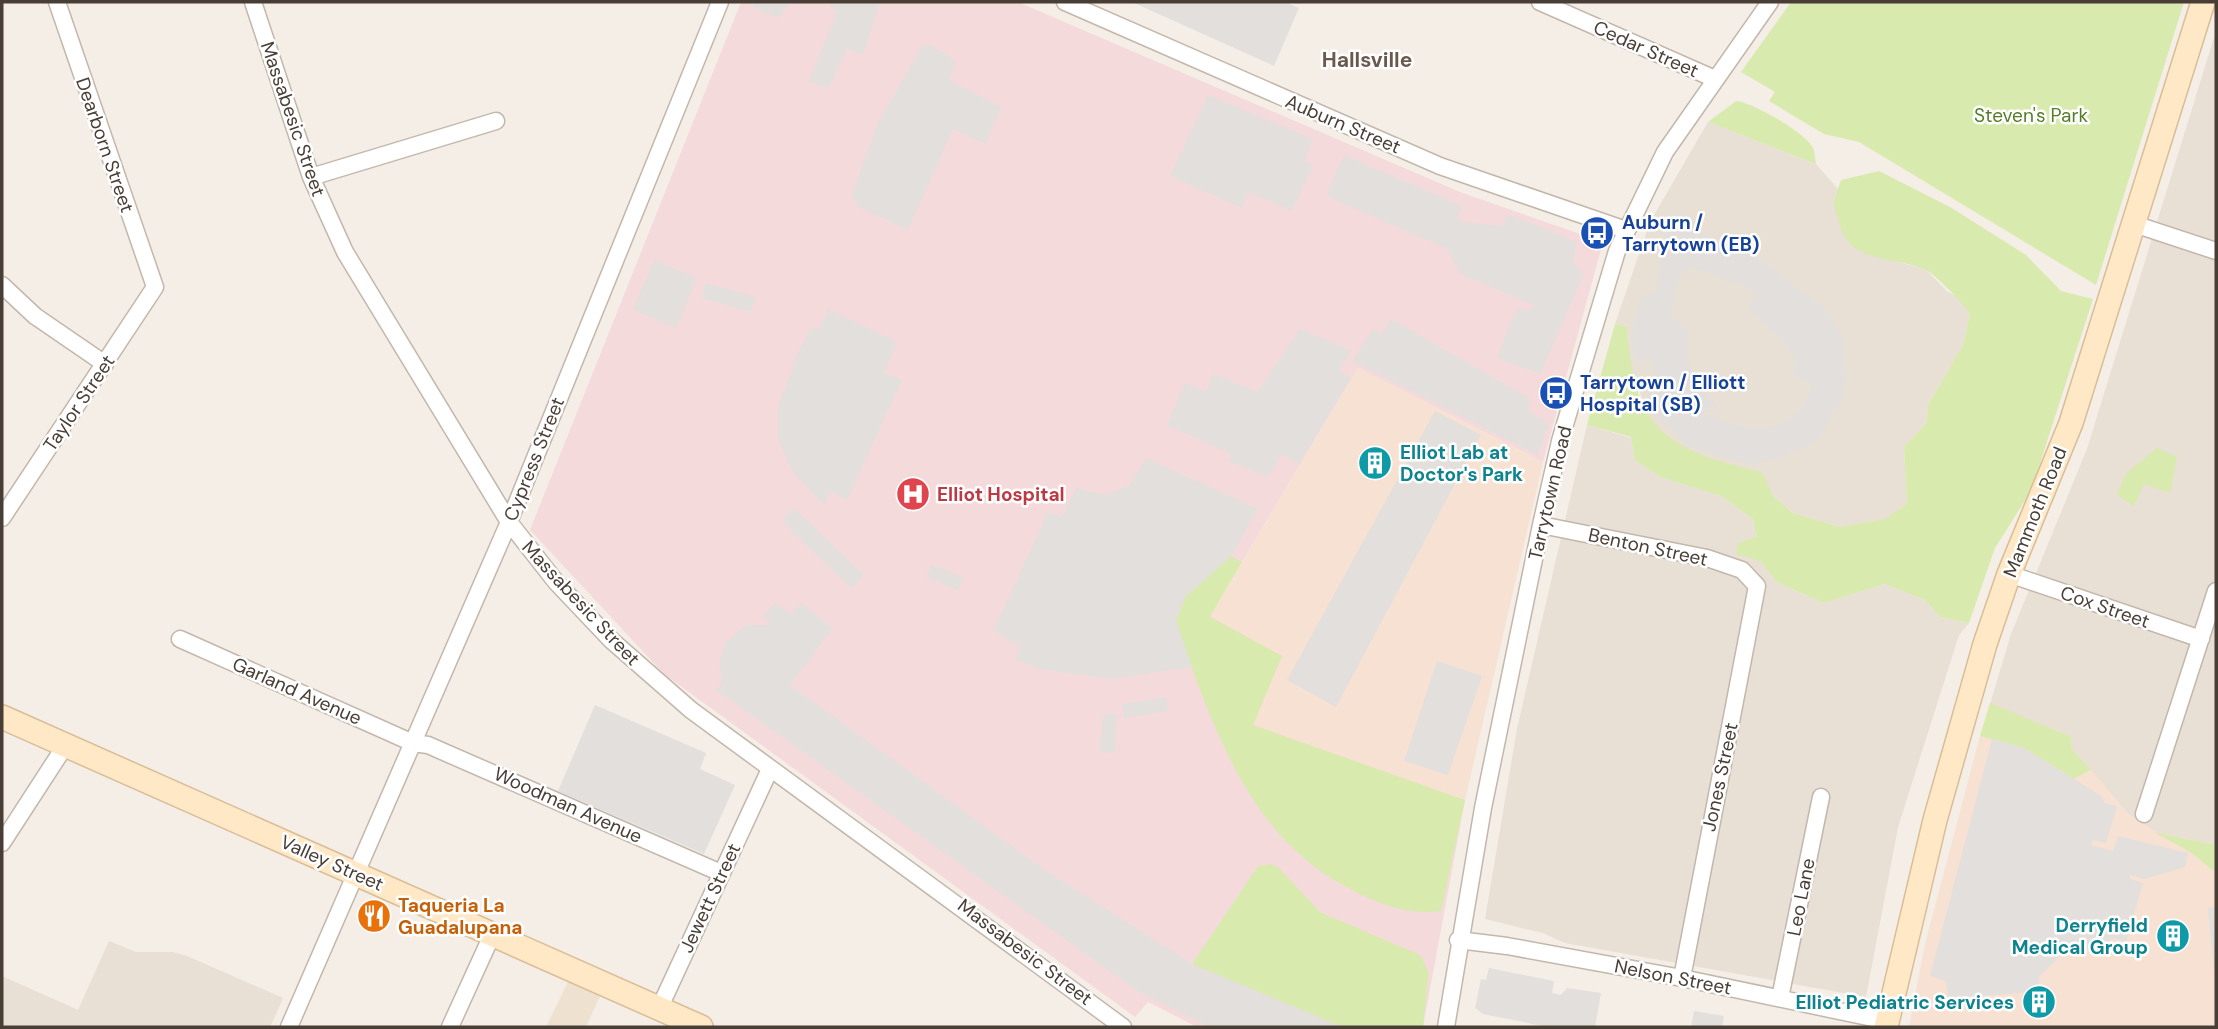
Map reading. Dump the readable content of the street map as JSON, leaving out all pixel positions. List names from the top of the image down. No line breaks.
{"streets":{"main road":["Mammoth Road","Valley Street"],"street":["Cedar Street","Massabesic Street","Auburn Street","Dearborn Street","Taylor Street","Cypress Street","Tarrytown Road","Benton Street","Cox Street","Garland Avenue","Jones Street","Woodman Avenue","Leo Lane","Jewett Street","Nelson Street"]},"crossings":[["Cedar Street","Tarrytown Road"],["Massabesic Street","Cypress Street"],["Massabesic Street","Jewett Street"],["Auburn Street","Tarrytown Road"],["Dearborn Street","Taylor Street"],["Cypress Street","Garland Avenue"],["Cypress Street","Woodman Avenue"],["Cypress Street","Valley Street"],["Tarrytown Road","Benton Street"],["Tarrytown Road","Nelson Street"],["Mammoth Road","Cox Street"],["Mammoth Road","Nelson Street"],["Benton Street","Jones Street"],["Garland Avenue","Woodman Avenue"],["Jones Street","Nelson Street"],["Woodman Avenue","Jewett Street"],["Valley Street","Jewett Street"],["Leo Lane","Nelson Street"]],"districts":["Hallsville"],"parks":["Steven's Park"],"places":{"bus stop":["Auburn / Tarrytown (EB)","Tarrytown / Elliott Hospital (SB)"],"building":["Elliot Lab at Doctor's Park","Derryfield Medical Group","Elliot Pediatric Services"],"hospital":["Elliot Hospital"],"restaurant":["Taqueria La Guadalupana"]}}
